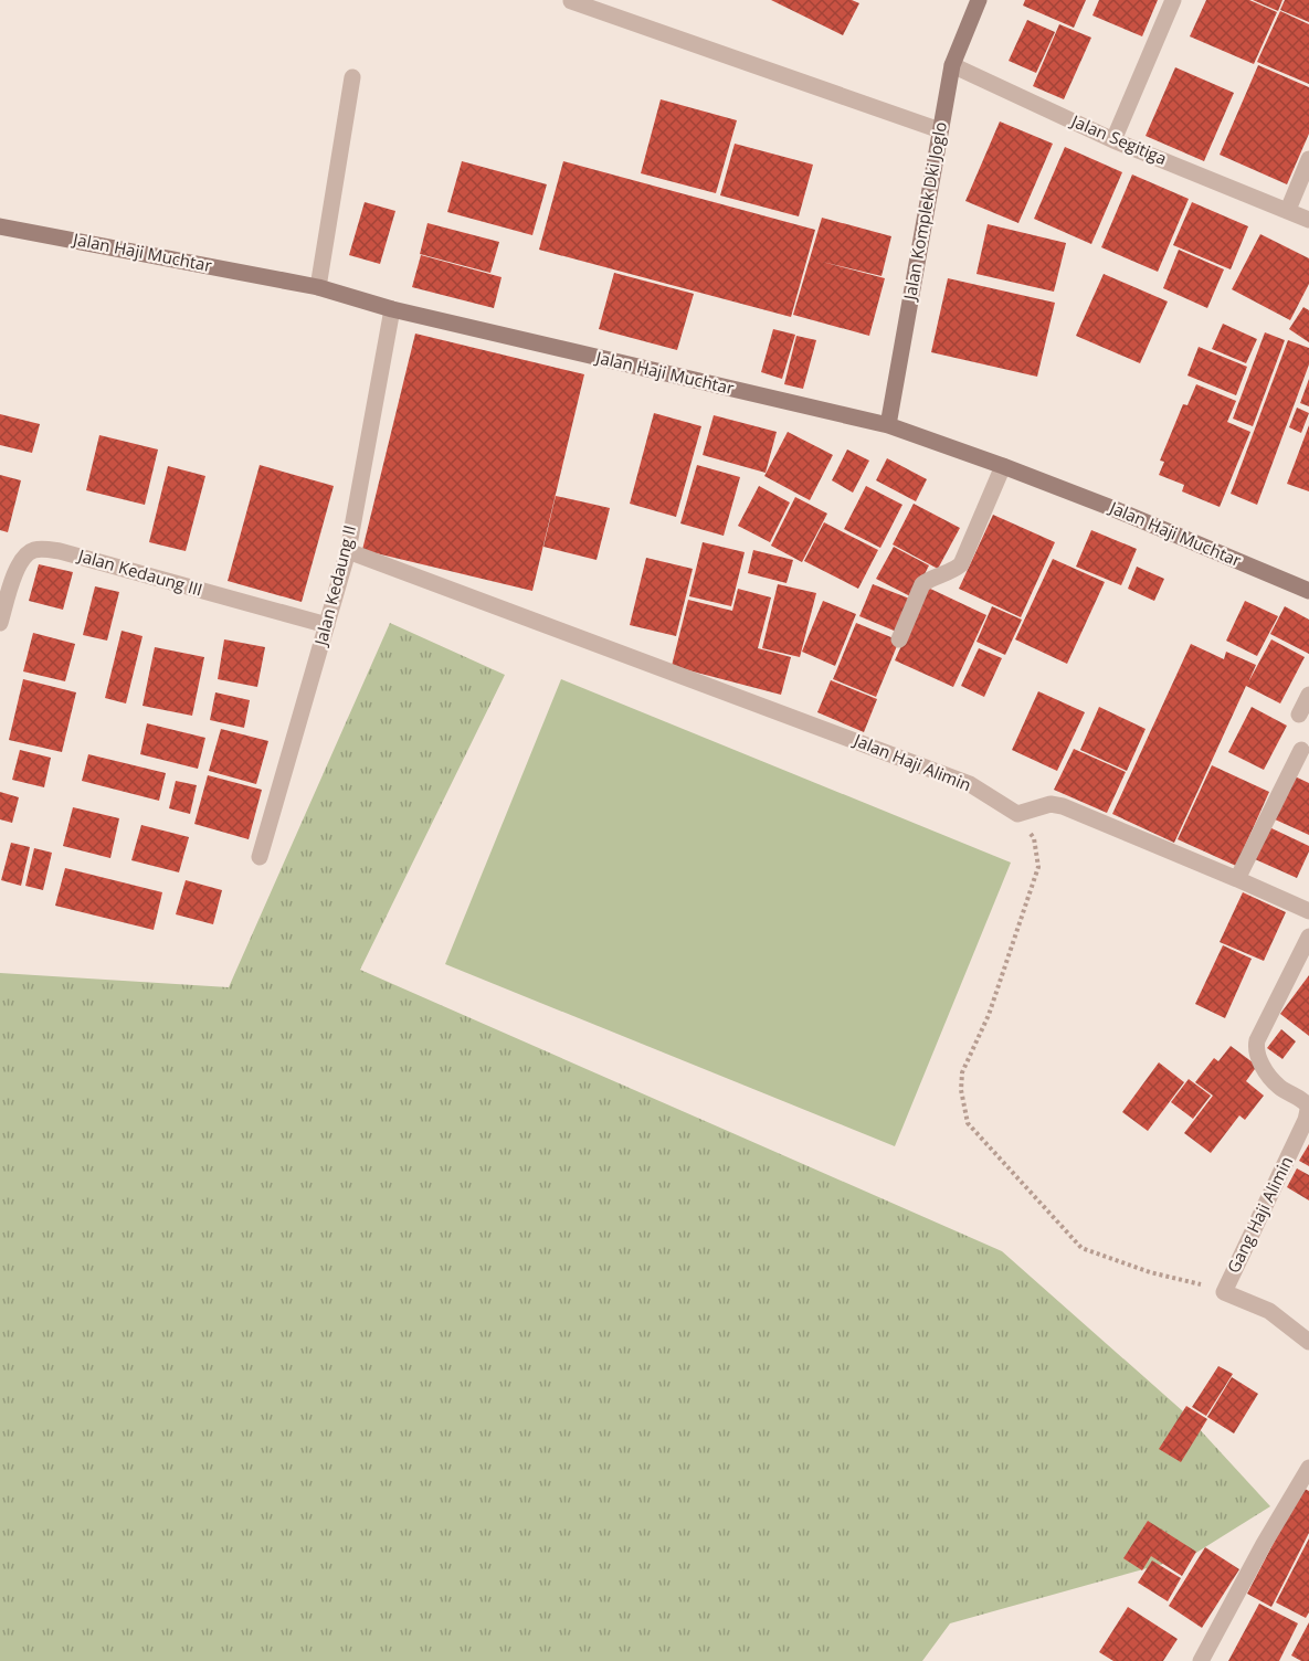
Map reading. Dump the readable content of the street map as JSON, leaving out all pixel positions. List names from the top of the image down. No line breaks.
{"streets":{"street":["Jalan Segitiga","Jalan Komplek Dki Joglo","Jalan Haji Muchtar","Jalan Kedaung III","Jalan Kedaung II","Jalan Haji Alimin","Gang Haji Alimin"]},"crossings":[["Jalan Segitiga","Jalan Komplek Dki Joglo"],["Jalan Komplek Dki Joglo","Jalan Haji Muchtar"],["Jalan Haji Muchtar","Jalan Kedaung II"],["Jalan Kedaung III","Jalan Kedaung II"],["Jalan Kedaung II","Jalan Haji Alimin"]]}
